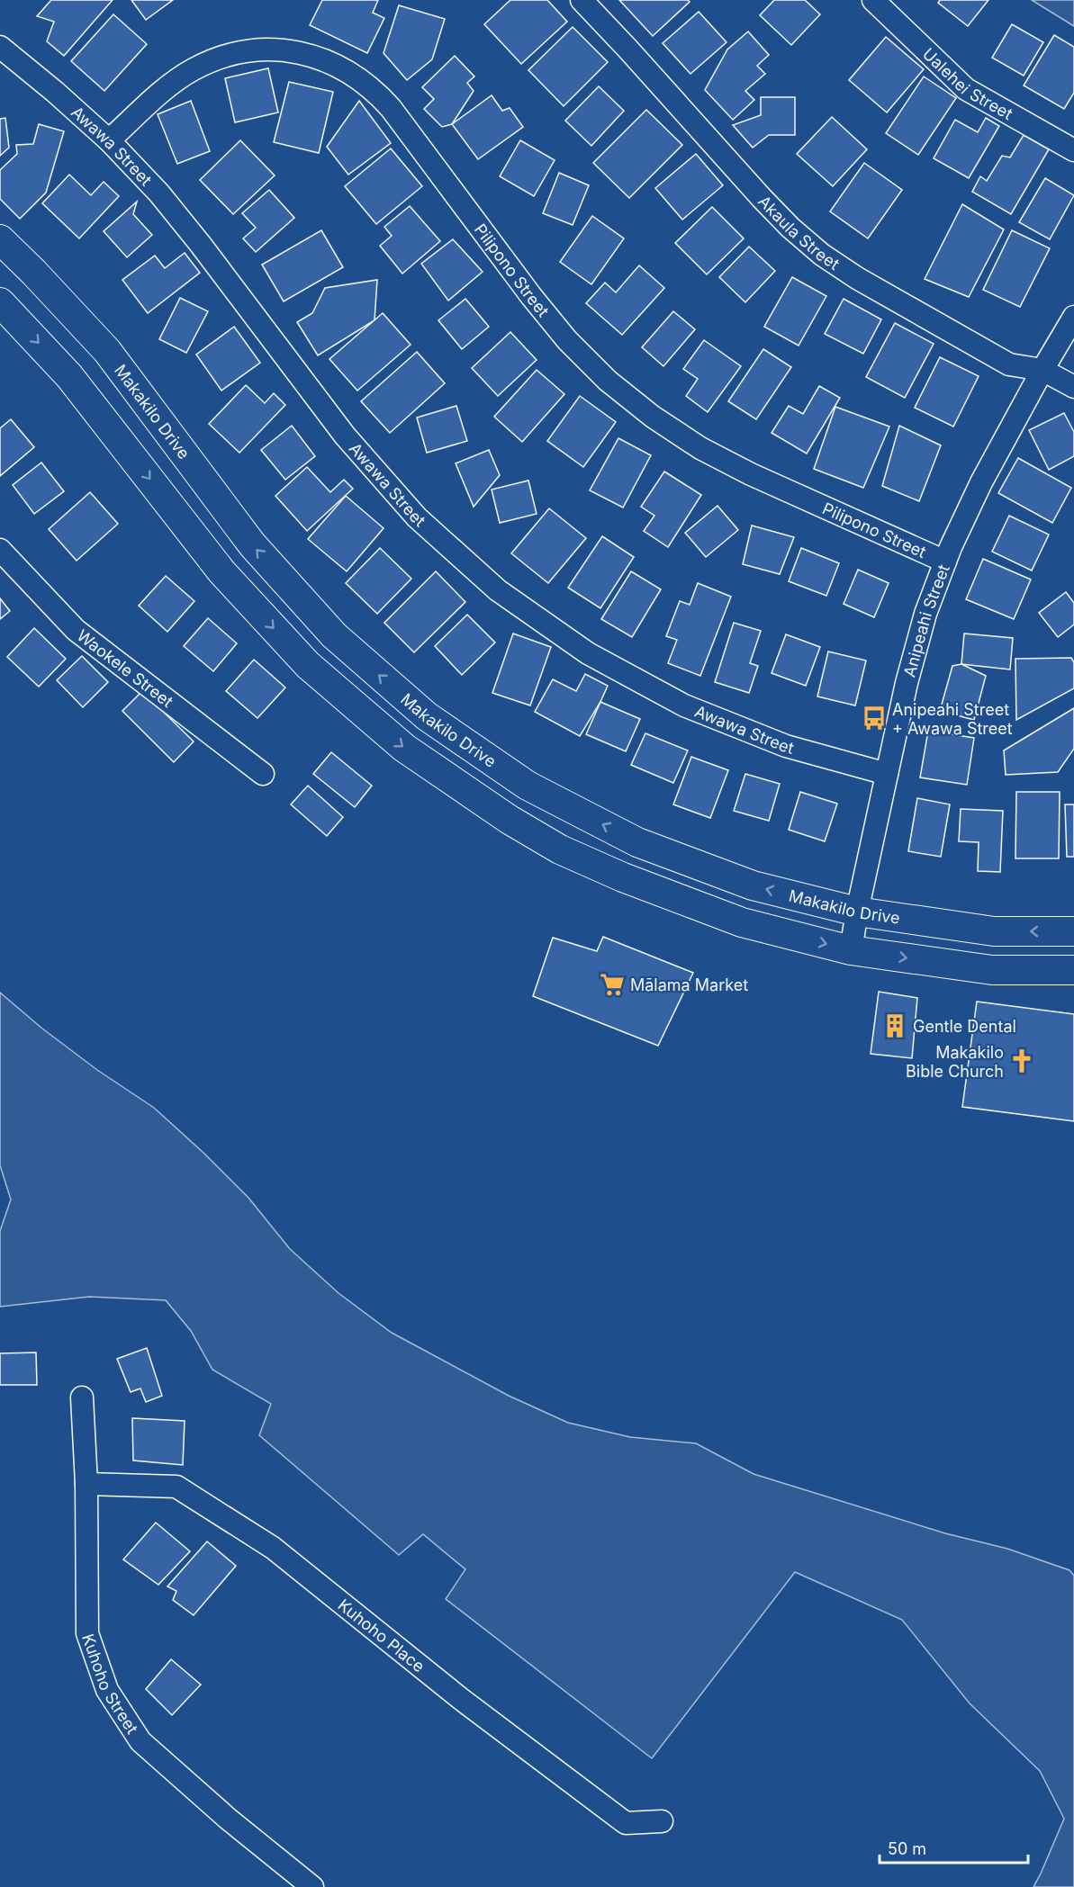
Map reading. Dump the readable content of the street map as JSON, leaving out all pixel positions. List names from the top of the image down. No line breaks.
{"streets":{"main road":["Makakilo Drive"],"street":["Ualehei Street","Awawa Street","Akaula Street","Pilipono Street","Anipeahi Street","Waokele Street","Kuhoho Place","Kuhoho Street"]},"crossings":[["Awawa Street","Pilipono Street"],["Awawa Street","Anipeahi Street"],["Akaula Street","Anipeahi Street"],["Pilipono Street","Anipeahi Street"],["Makakilo Drive","Anipeahi Street"],["Kuhoho Place","Kuhoho Street"]],"places":{"bus stop":["Anipeahi Street + Awawa Street"],"supermarket":["Mālama Market"],"building":["Gentle Dental"],"church":["Makakilo Bible Church"]},"scale_bar":"50 m"}
